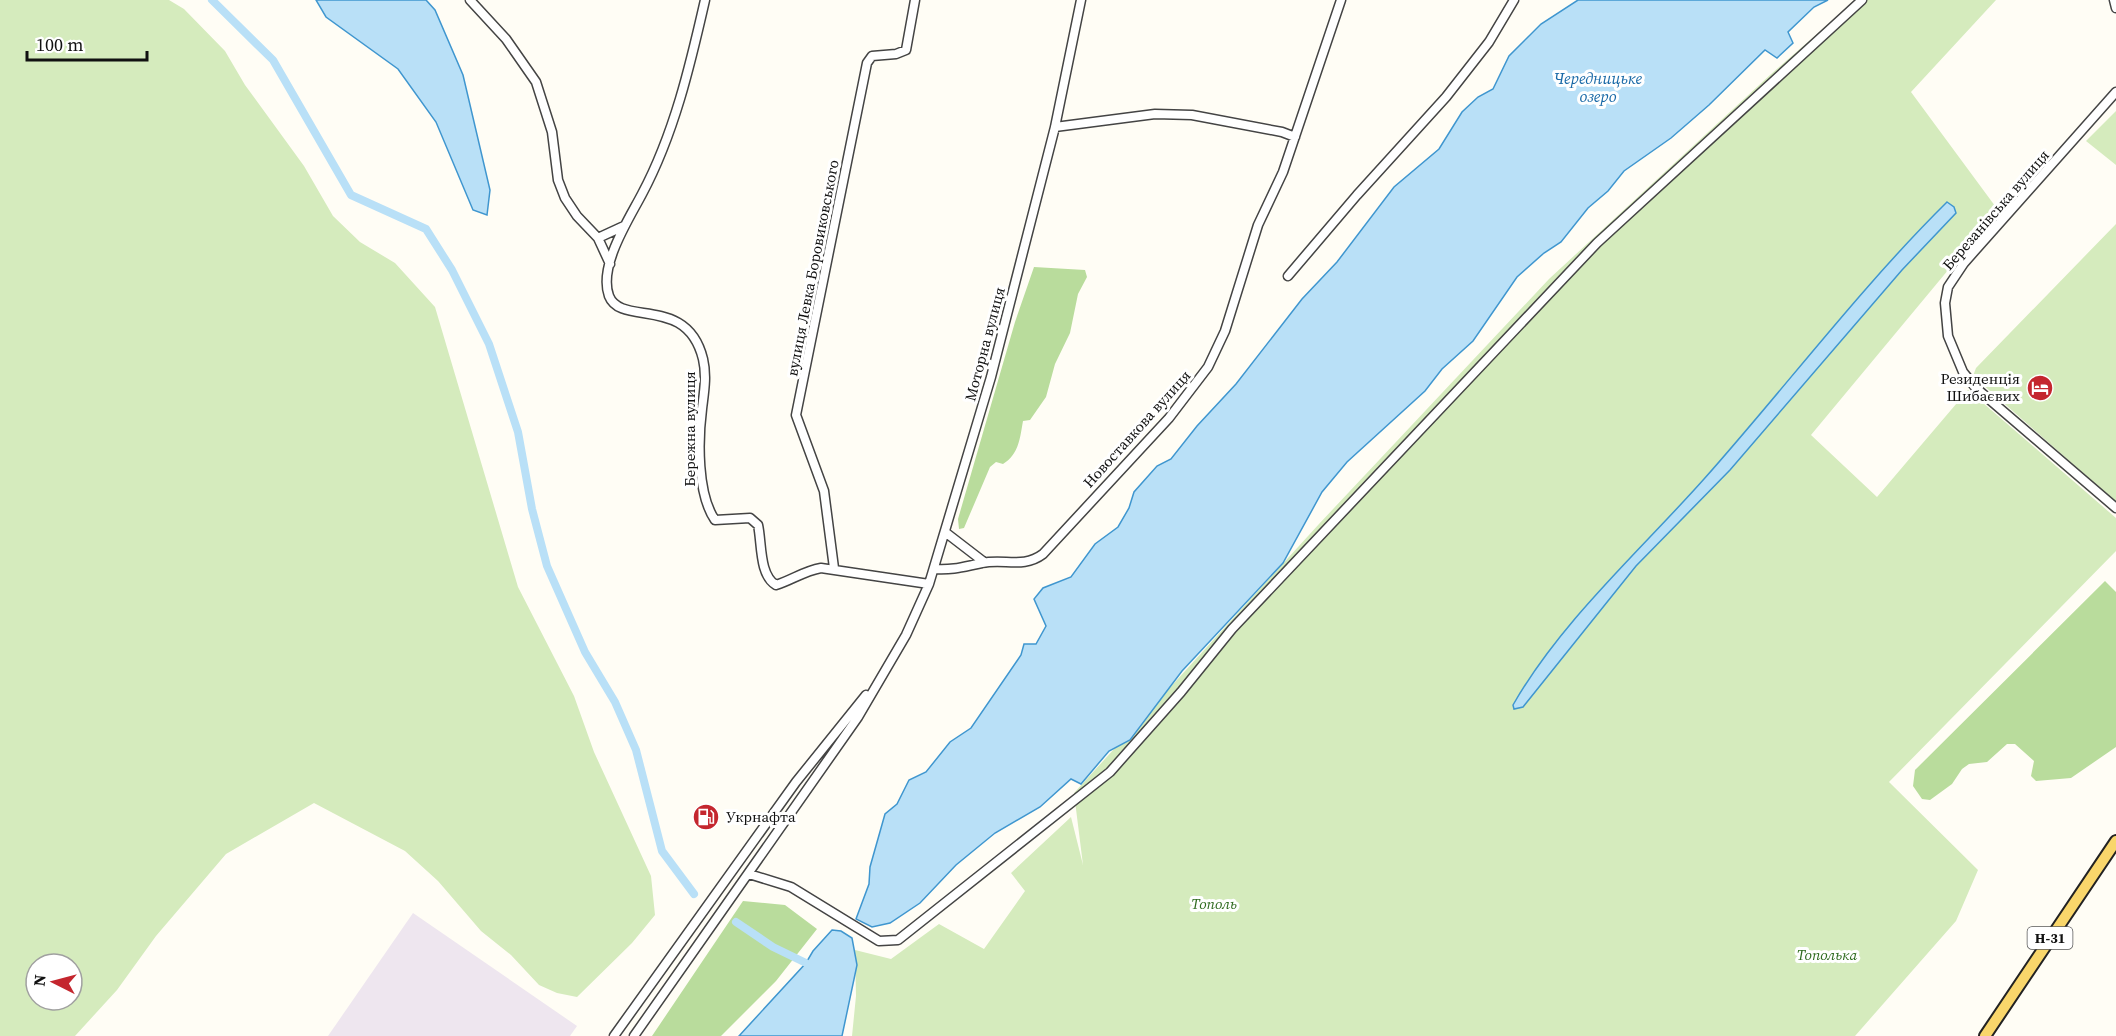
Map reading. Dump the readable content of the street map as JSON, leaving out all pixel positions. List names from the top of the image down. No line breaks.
{"streets":{"main road":["Н-31"],"street":["Березанівська вулиця","вулиця Левка Боровиковського","Моторна вулиця","Бережна вулиця","Новоставкова вулиця"]},"crossings":[["вулиця Левка Боровиковського","Бережна вулиця"],["Моторна вулиця","Бережна вулиця"],["Моторна вулиця","Новоставкова вулиця"]],"water":["Чередницьке озеро"],"parks":["Тополь","Тополька"],"places":{"hotel":["Резиденція Шибаєвих"],"fuel station":["Укрнафта"]},"scale_bar":"100 m","north":"left"}
